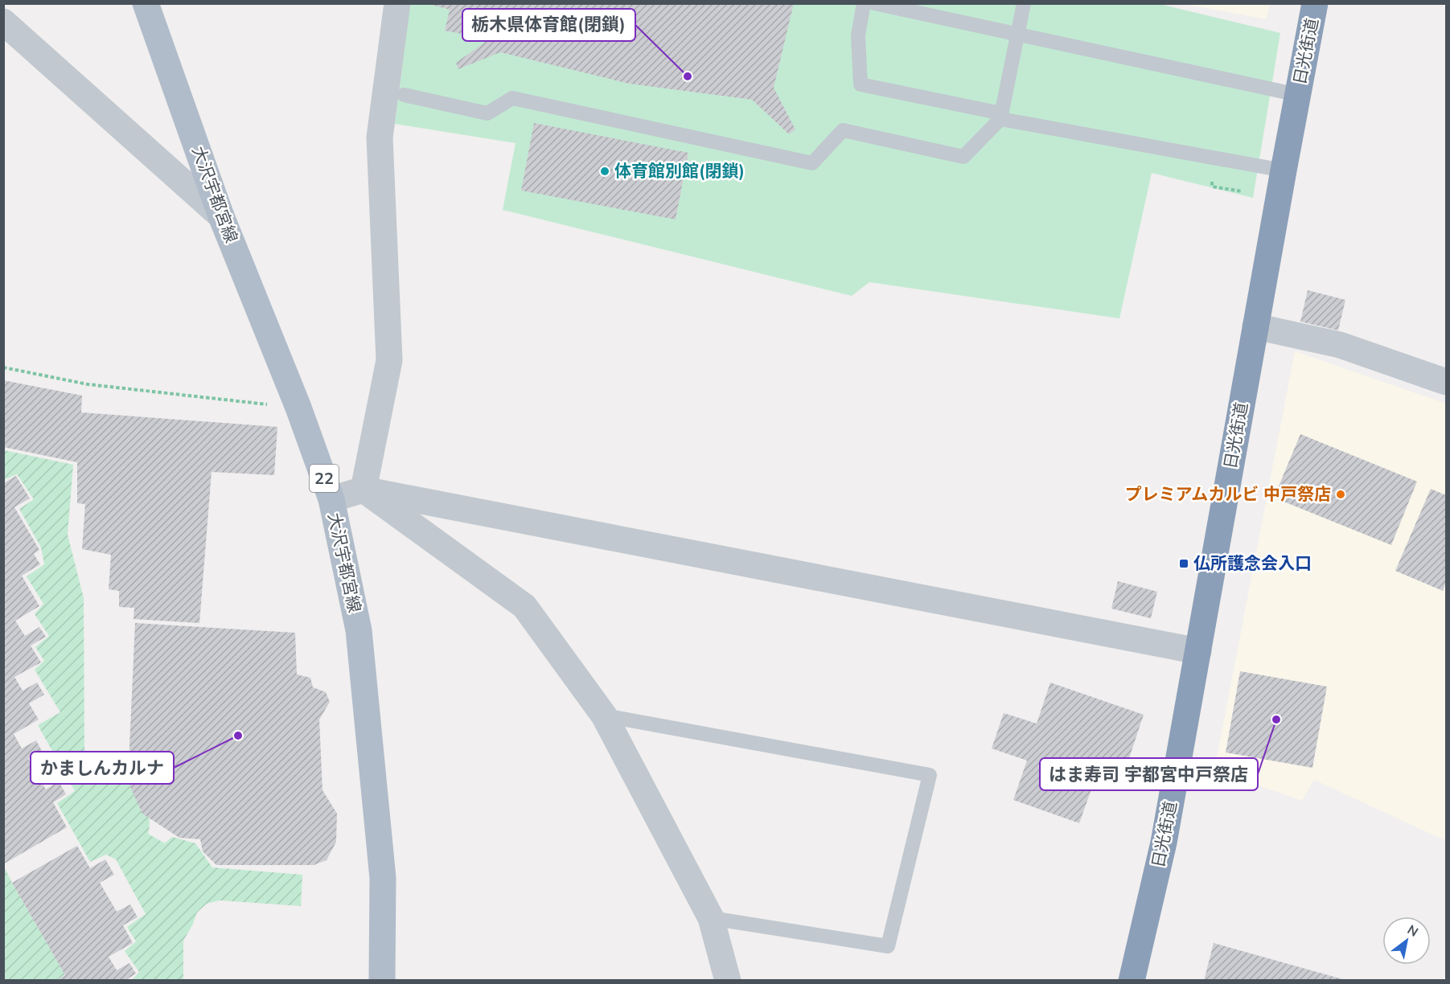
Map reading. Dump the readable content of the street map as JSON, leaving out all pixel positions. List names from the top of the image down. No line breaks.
{"streets":{"highway":["日光街道"],"main road":["大沢宇都宮線","22"]},"places":{"other":["栃木県体育館(閉鎖)","体育館別館(閉鎖)","プレミアムカルビ 中戸祭店","はま寿司 宇都宮中戸祭店","かましんカルナ"],"transit":["仏所護念会入口"]},"north":"top right"}
